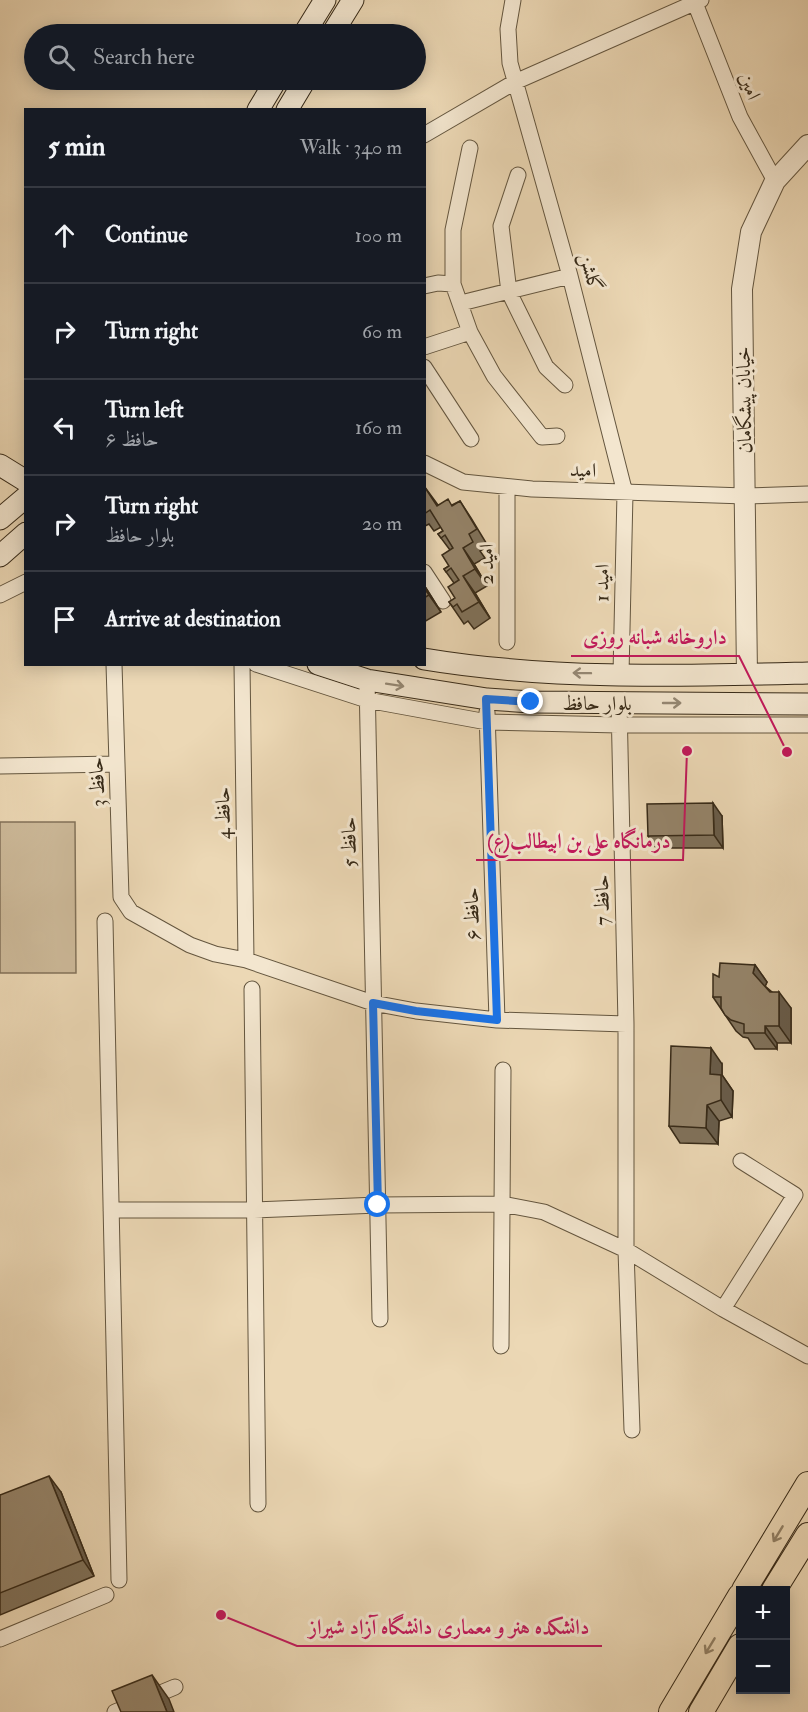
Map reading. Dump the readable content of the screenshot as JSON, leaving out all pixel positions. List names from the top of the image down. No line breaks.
{"streets":{"main road":["بلوار حافظ"],"street":["امین","گلشن","خیابان پیشگامان","امید","امید 2","امید 1","حافظ 3","حافظ 4","حافظ 5","حافظ 7","حافظ ۶"]},"crossings":[["امین","خیابان پیشگامان"],["گلشن","امید"],["گلشن","امید 1"],["خیابان پیشگامان","امید"],["خیابان پیشگامان","بلوار حافظ"],["امید","امید 2"],["امید","امید 1"],["امید 1","بلوار حافظ"],["بلوار حافظ","حافظ 5"],["بلوار حافظ","حافظ 7"],["بلوار حافظ","حافظ ۶"],["حافظ 3","حافظ 4"]],"places":["درمانگاه علی بن ابیطالب(ع)","داروخانه شبانه روزی","دانشکده هنر و معماری دانشگاه آزاد شیراز"],"page":{"search":"Search here","heading":["5 min","Walk · 340 m"],"list":[["Continue","100 m"],["Turn right","60 m"],["Turn left","حافظ ۶","160 m"],["Turn right","بلوار حافظ","20 m"],"Arrive at destination"],"map_buttons":["+","−"]}}
